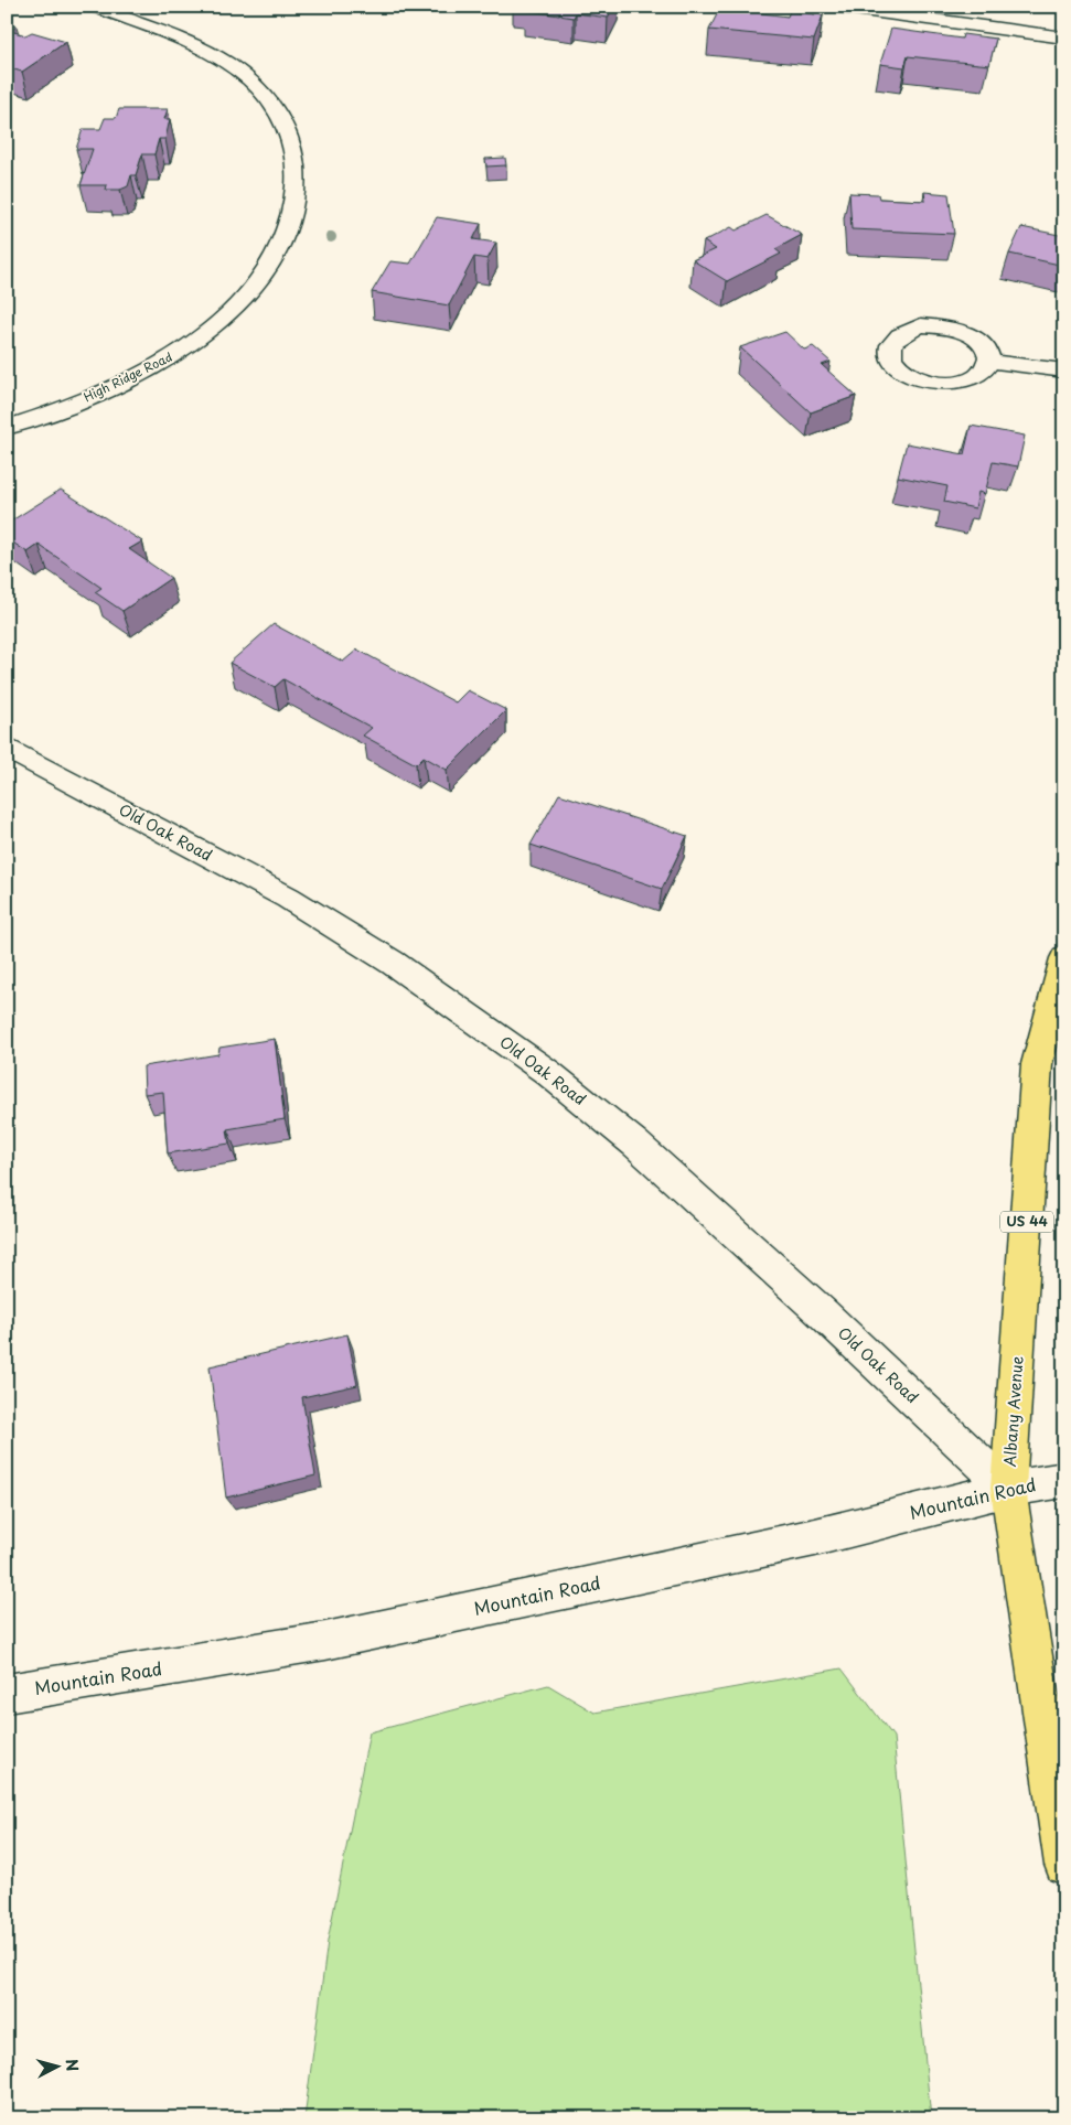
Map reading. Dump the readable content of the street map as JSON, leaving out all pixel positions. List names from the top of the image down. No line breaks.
{"streets":{"highway":["US 44","Albany Avenue"],"street":["High Ridge Road","Old Oak Road","Mountain Road"]},"crossings":[["Old Oak Road","Albany Avenue"],["Old Oak Road","Mountain Road"],["Albany Avenue","Mountain Road"]],"north":"right"}
